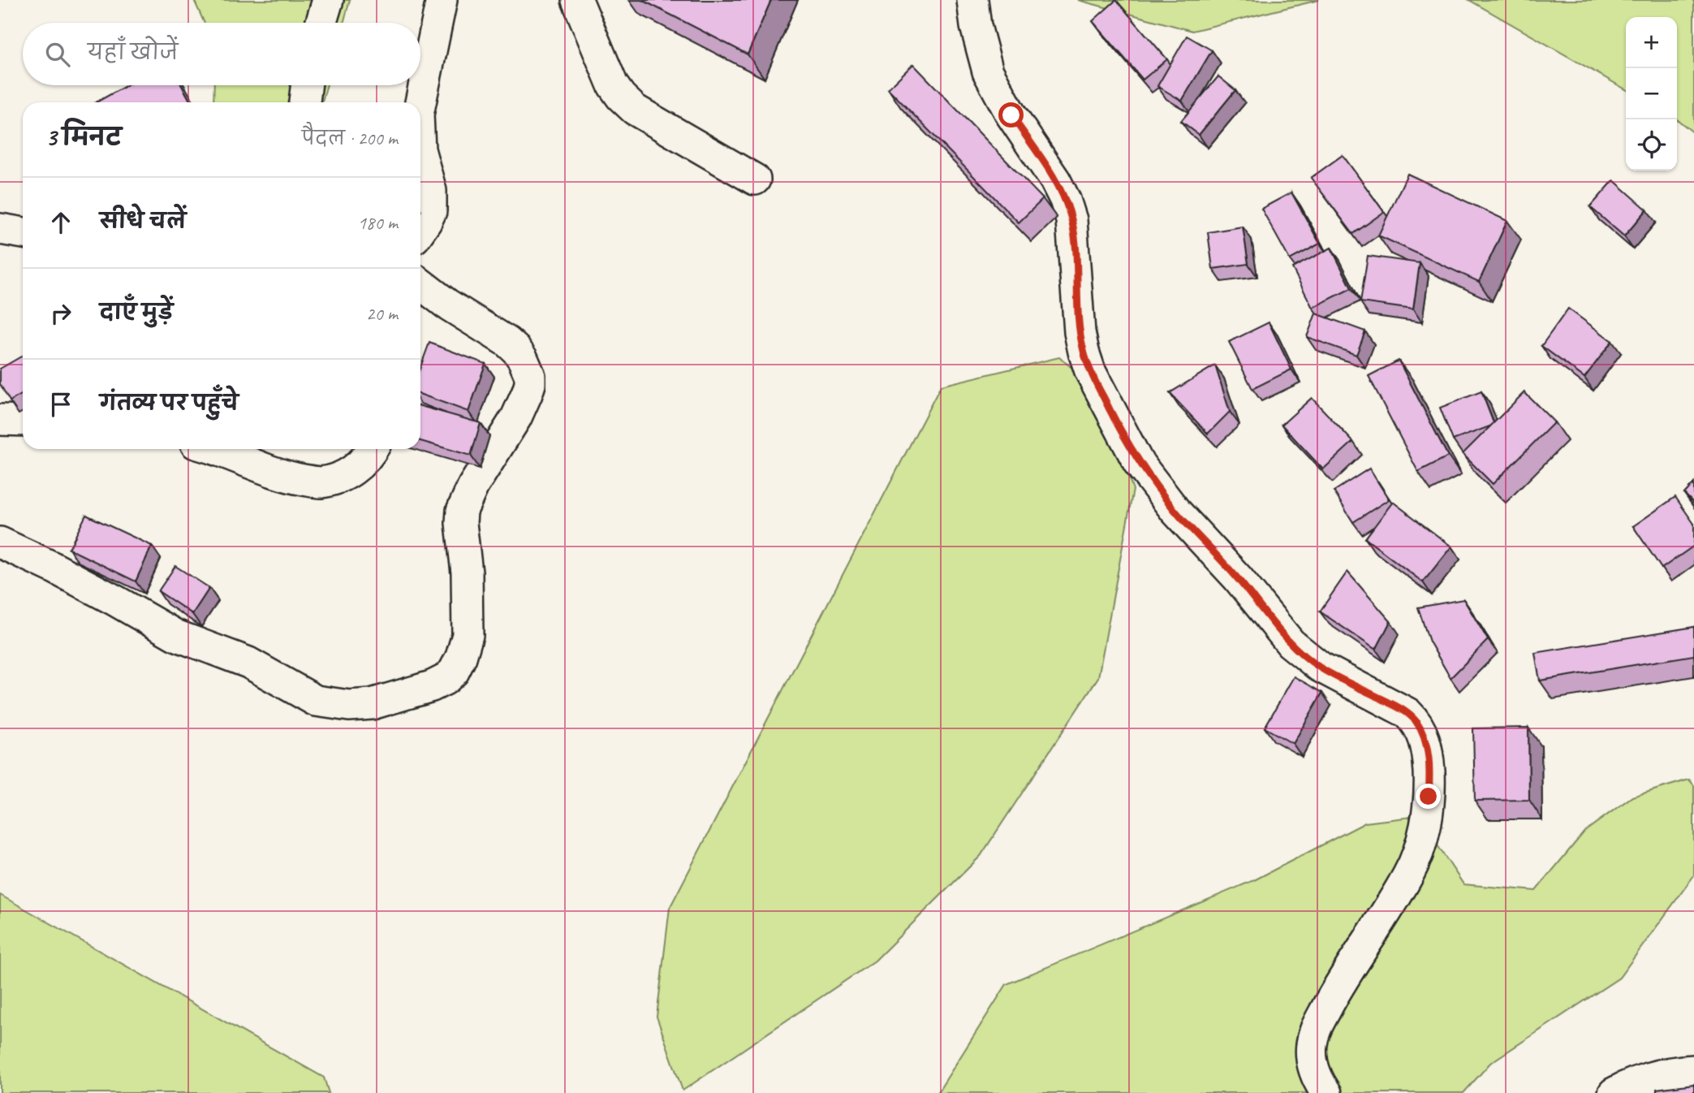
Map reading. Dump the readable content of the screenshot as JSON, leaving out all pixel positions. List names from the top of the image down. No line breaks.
{"page":{"map_buttons":["+","−"],"search":"यहाँ खोजें","heading":["3 मिनट","पैदल · 200 m"],"list":[["सीधे चलें","180 m"],["दाएँ मुड़ें","20 m"],"गंतव्य पर पहुँचे"]}}
